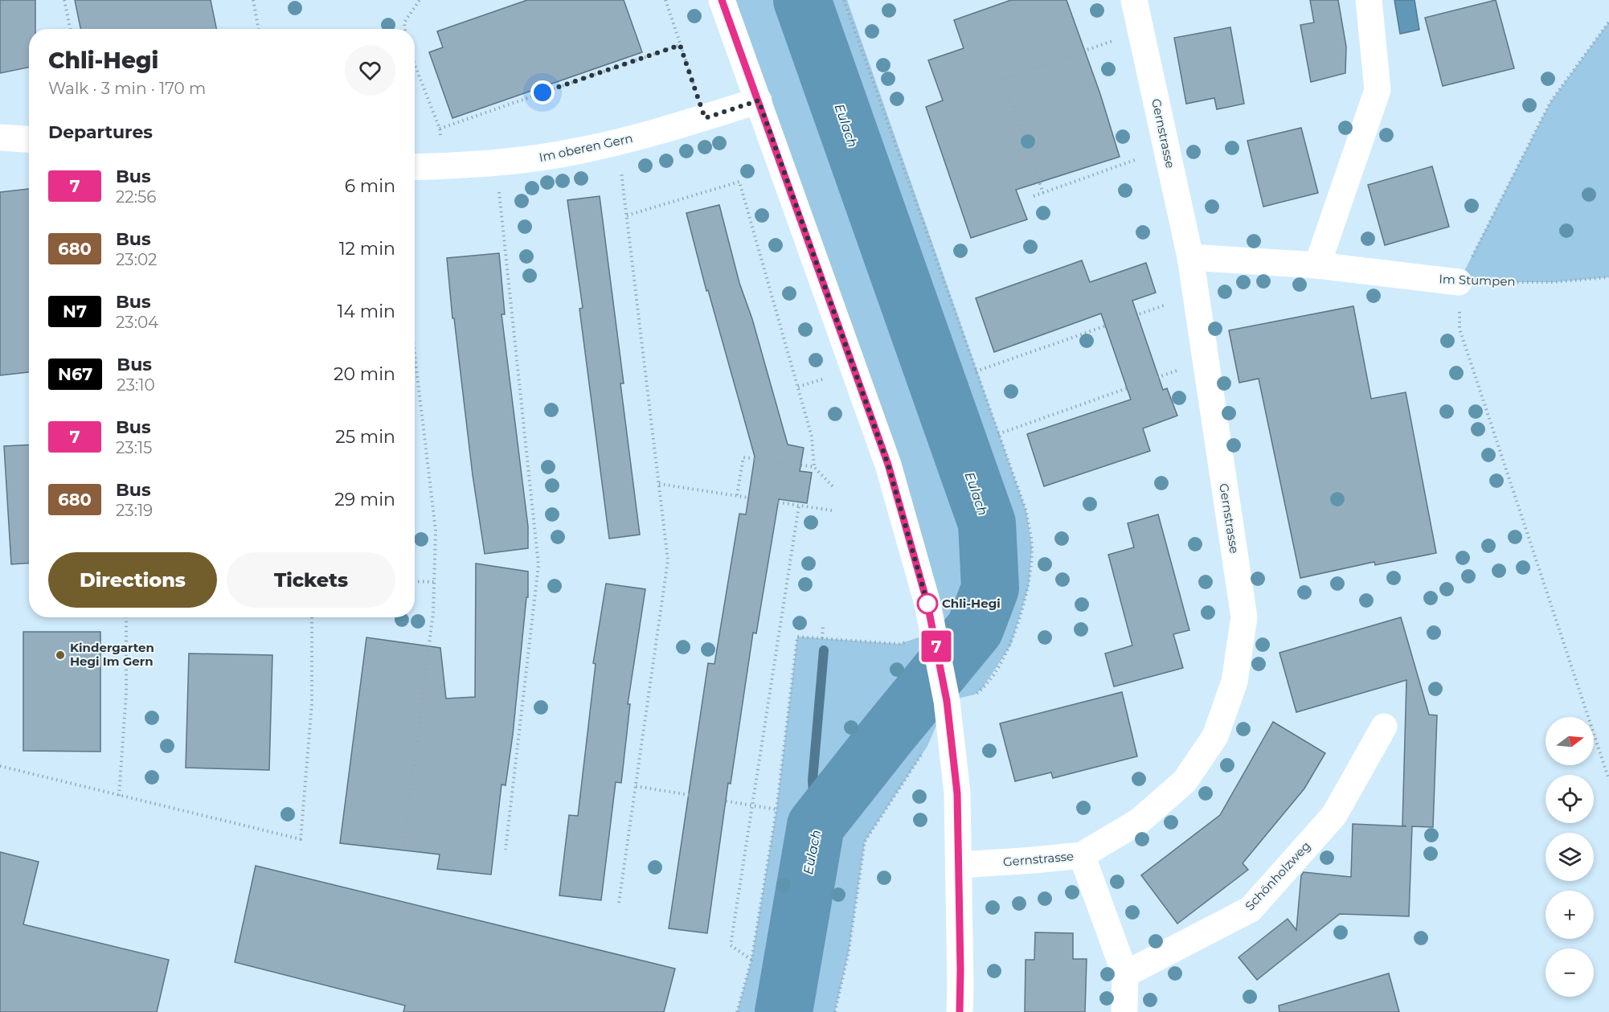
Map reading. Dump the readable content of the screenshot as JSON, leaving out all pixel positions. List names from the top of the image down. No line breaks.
{"streets":{"street":["Gernstrasse","Im oberen Gern","Im Stumpen","Schönholzweg"]},"crossings":[["Gernstrasse","Im Stumpen"]],"water":["Eulach"],"places":["Chli-Hegi","Kindergarten Hegi Im Gern"],"lines":["bus line 7"],"north":"right","page":{"on_map":"7","heading":[["Chli-Hegi","Walk · 3 min · 170 m"],"Departures"],"list":[{"mark":"7","name":"Bus","note":"22:56","value":"6 min"},{"mark":"680","name":"Bus","note":"23:02","value":"12 min"},{"mark":"N7","name":"Bus","note":"23:04","value":"14 min"},{"mark":"N67","name":"Bus","note":"23:10","value":"20 min"},{"mark":"7","name":"Bus","note":"23:15","value":"25 min"},{"mark":"680","name":"Bus","note":"23:19","value":"29 min"}],"buttons":["Directions","Tickets"],"map_buttons":["+","−"]}}
